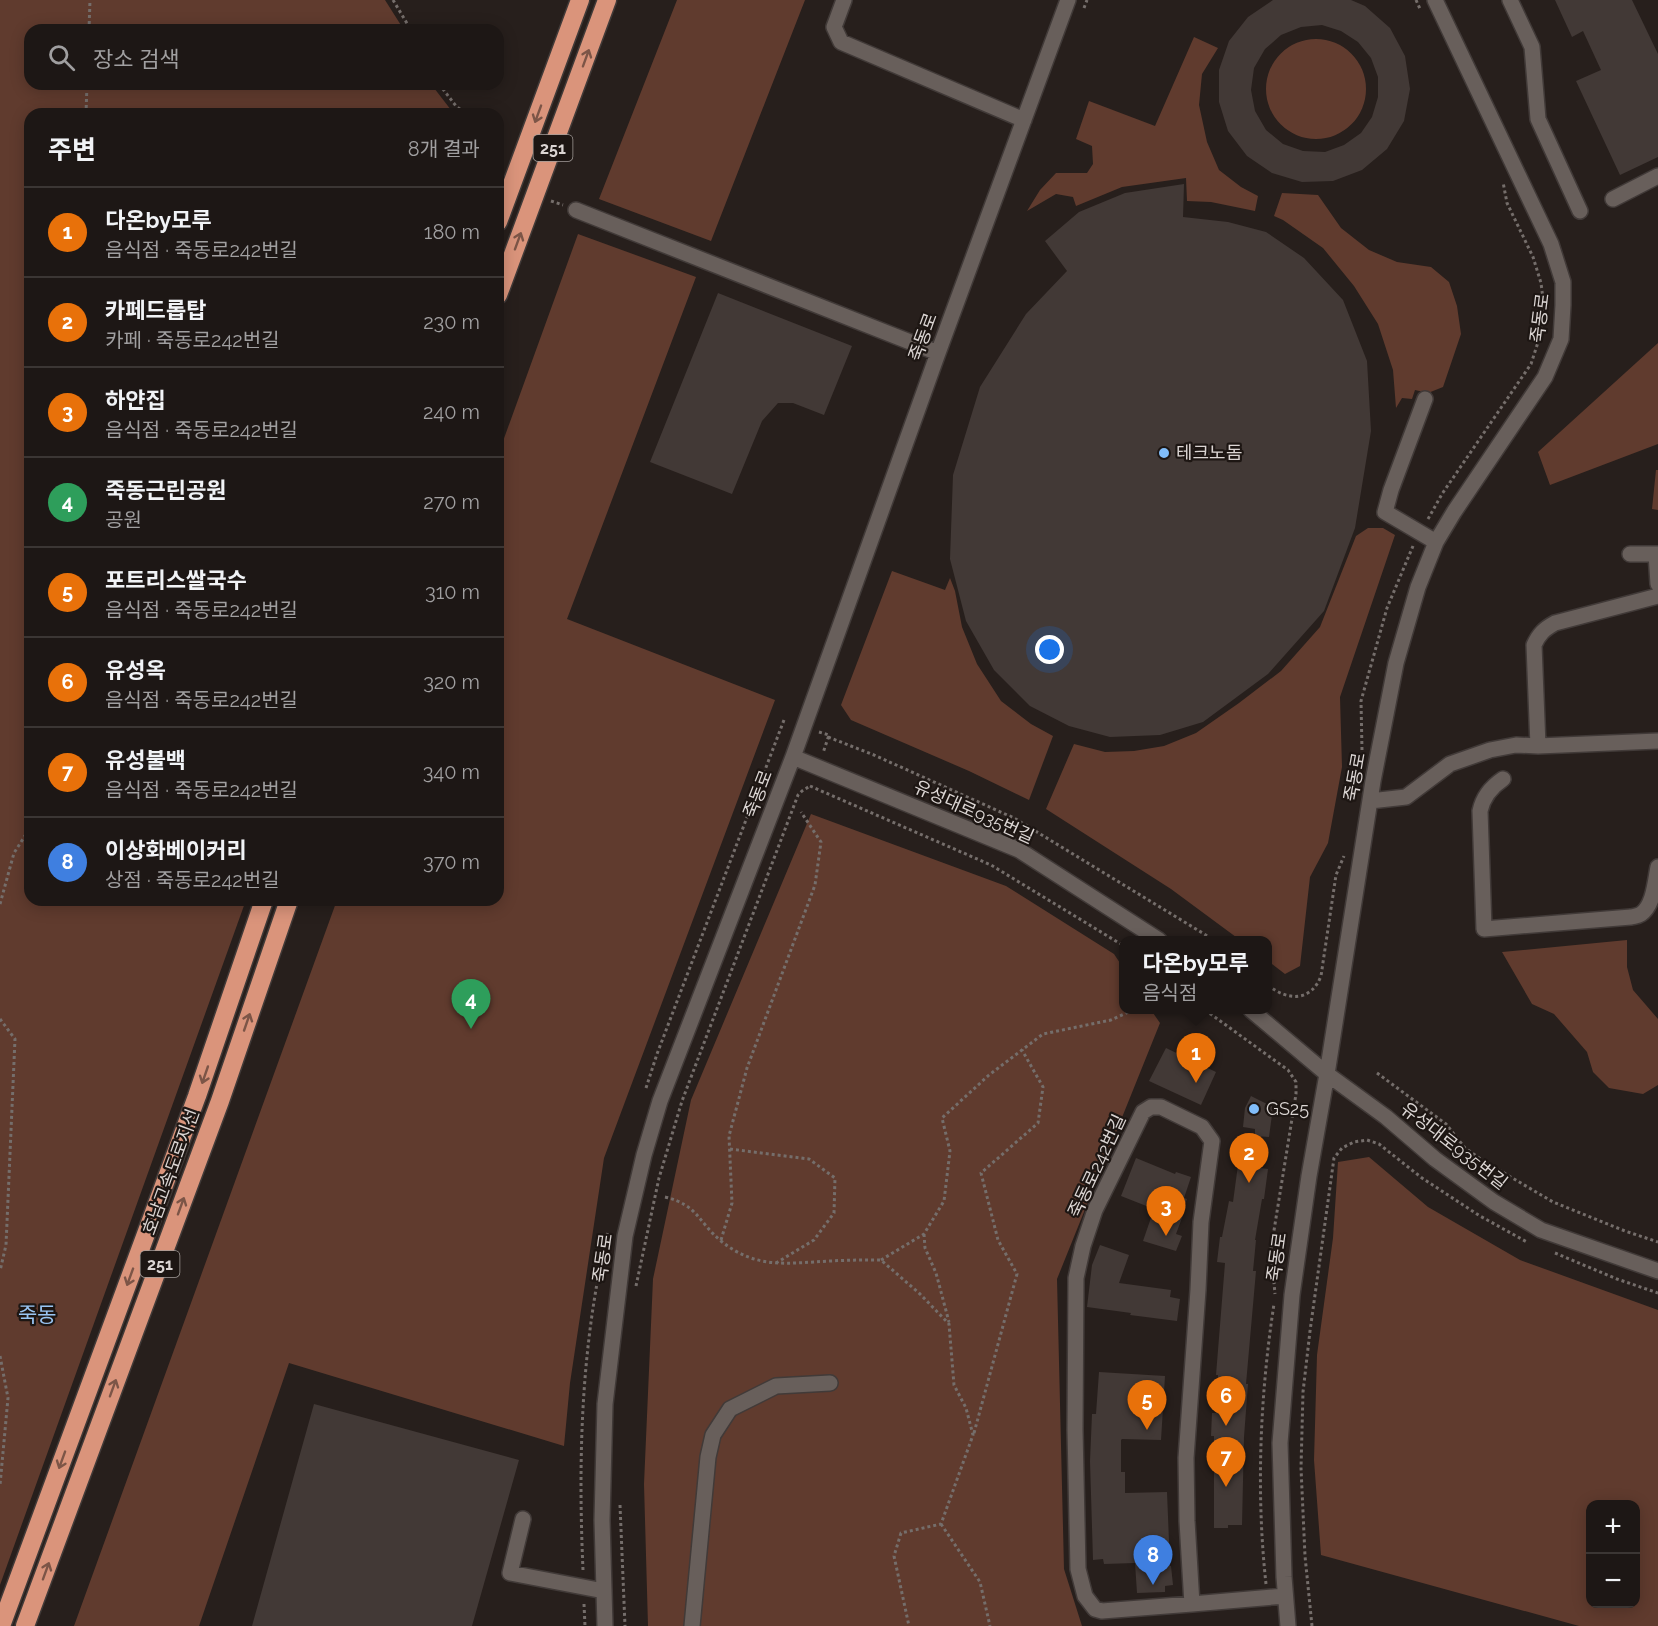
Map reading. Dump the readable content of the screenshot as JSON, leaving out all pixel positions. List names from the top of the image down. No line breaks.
{"streets":{"highway":["251","호남고속도로지선"],"street":["죽동로","유성대로935번길","죽동로242번길"]},"crossings":[["죽동로","유성대로935번길"],["죽동로","죽동로242번길"]],"districts":["죽동"],"places":["테크노돔","GS25"],"page":{"search":"장소 검색","heading":["주변","8개 결과"],"list":[{"mark":"1","name":"다온by모루","note":"음식점 · 죽동로242번길","value":"180 m"},{"mark":"2","name":"카페드롭탑","note":"카페 · 죽동로242번길","value":"230 m"},{"mark":"3","name":"하얀집","note":"음식점 · 죽동로242번길","value":"240 m"},{"mark":"4","name":"죽동근린공원","note":"공원","value":"270 m"},{"mark":"5","name":"포트리스쌀국수","note":"음식점 · 죽동로242번길","value":"310 m"},{"mark":"6","name":"유성옥","note":"음식점 · 죽동로242번길","value":"320 m"},{"mark":"7","name":"유성불백","note":"음식점 · 죽동로242번길","value":"340 m"},{"mark":"8","name":"이상화베이커리","note":"상점 · 죽동로242번길","value":"370 m"}],"popup":["다온by모루","음식점"],"pins":["4","1","2","3","6","5","7","8"],"map_buttons":["+","−"]}}
